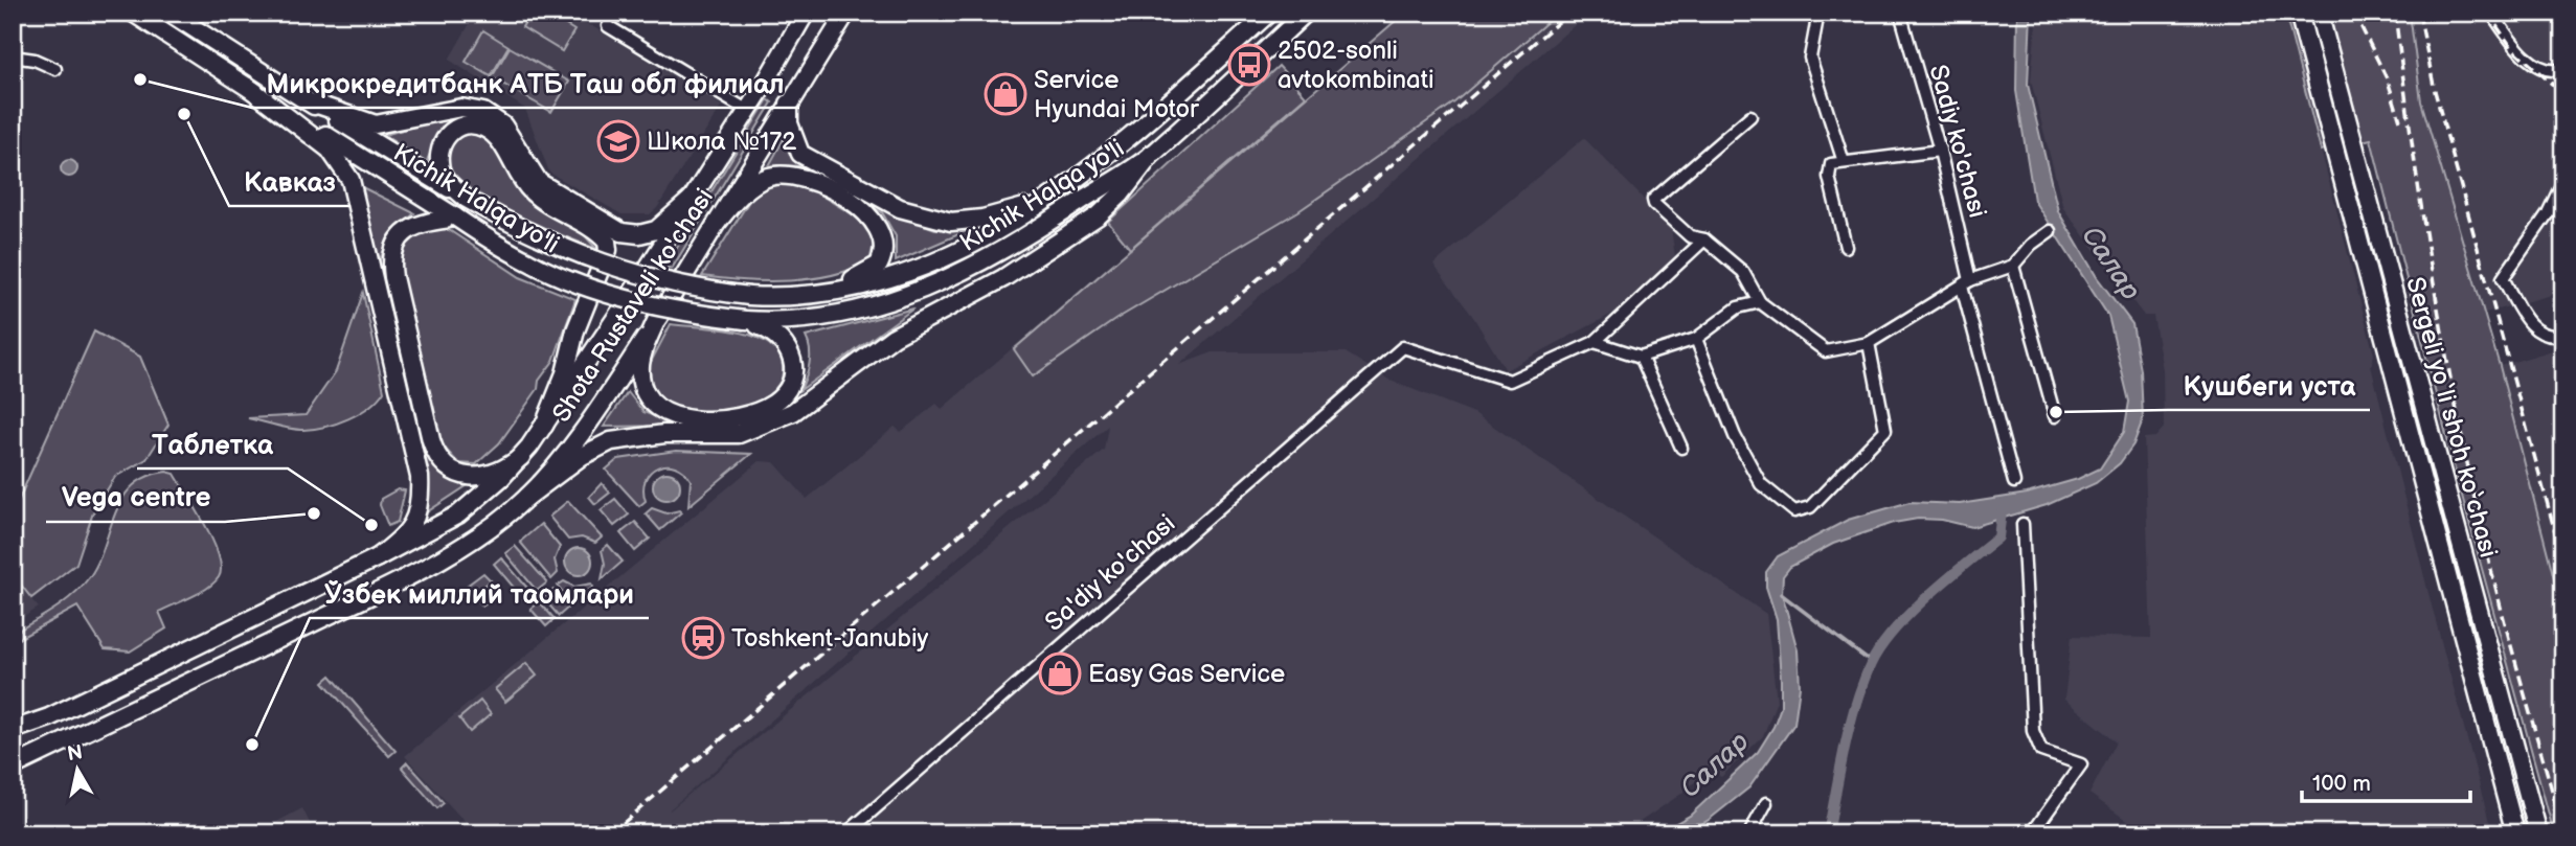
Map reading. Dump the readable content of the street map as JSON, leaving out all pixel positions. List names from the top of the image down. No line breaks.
{"streets":{"main road":["Kichik Halqa yo'li","Shota Rustaveli ko'chasi","Sergeli yo‘li shoh ko‘chasi"],"street":["Sadiy ko'chasi","Sa'diy ko'chasi"]},"water":["Салар"],"places":{"bus stop":["2502-sonli avtokombinati"],"other":["Микрокредитбанк АТБ Таш обл филиал","Кавказ","Кушбеги уста","Vega centre","Таблетка","Ўзбек миллий таомлари"],"shop":["Service Hyundai Motor","Easy Gas Service"],"school or university":["Школа №172"],"station":["Toshkent-Janubiy"]},"scale_bar":"100 m","north":"top"}
